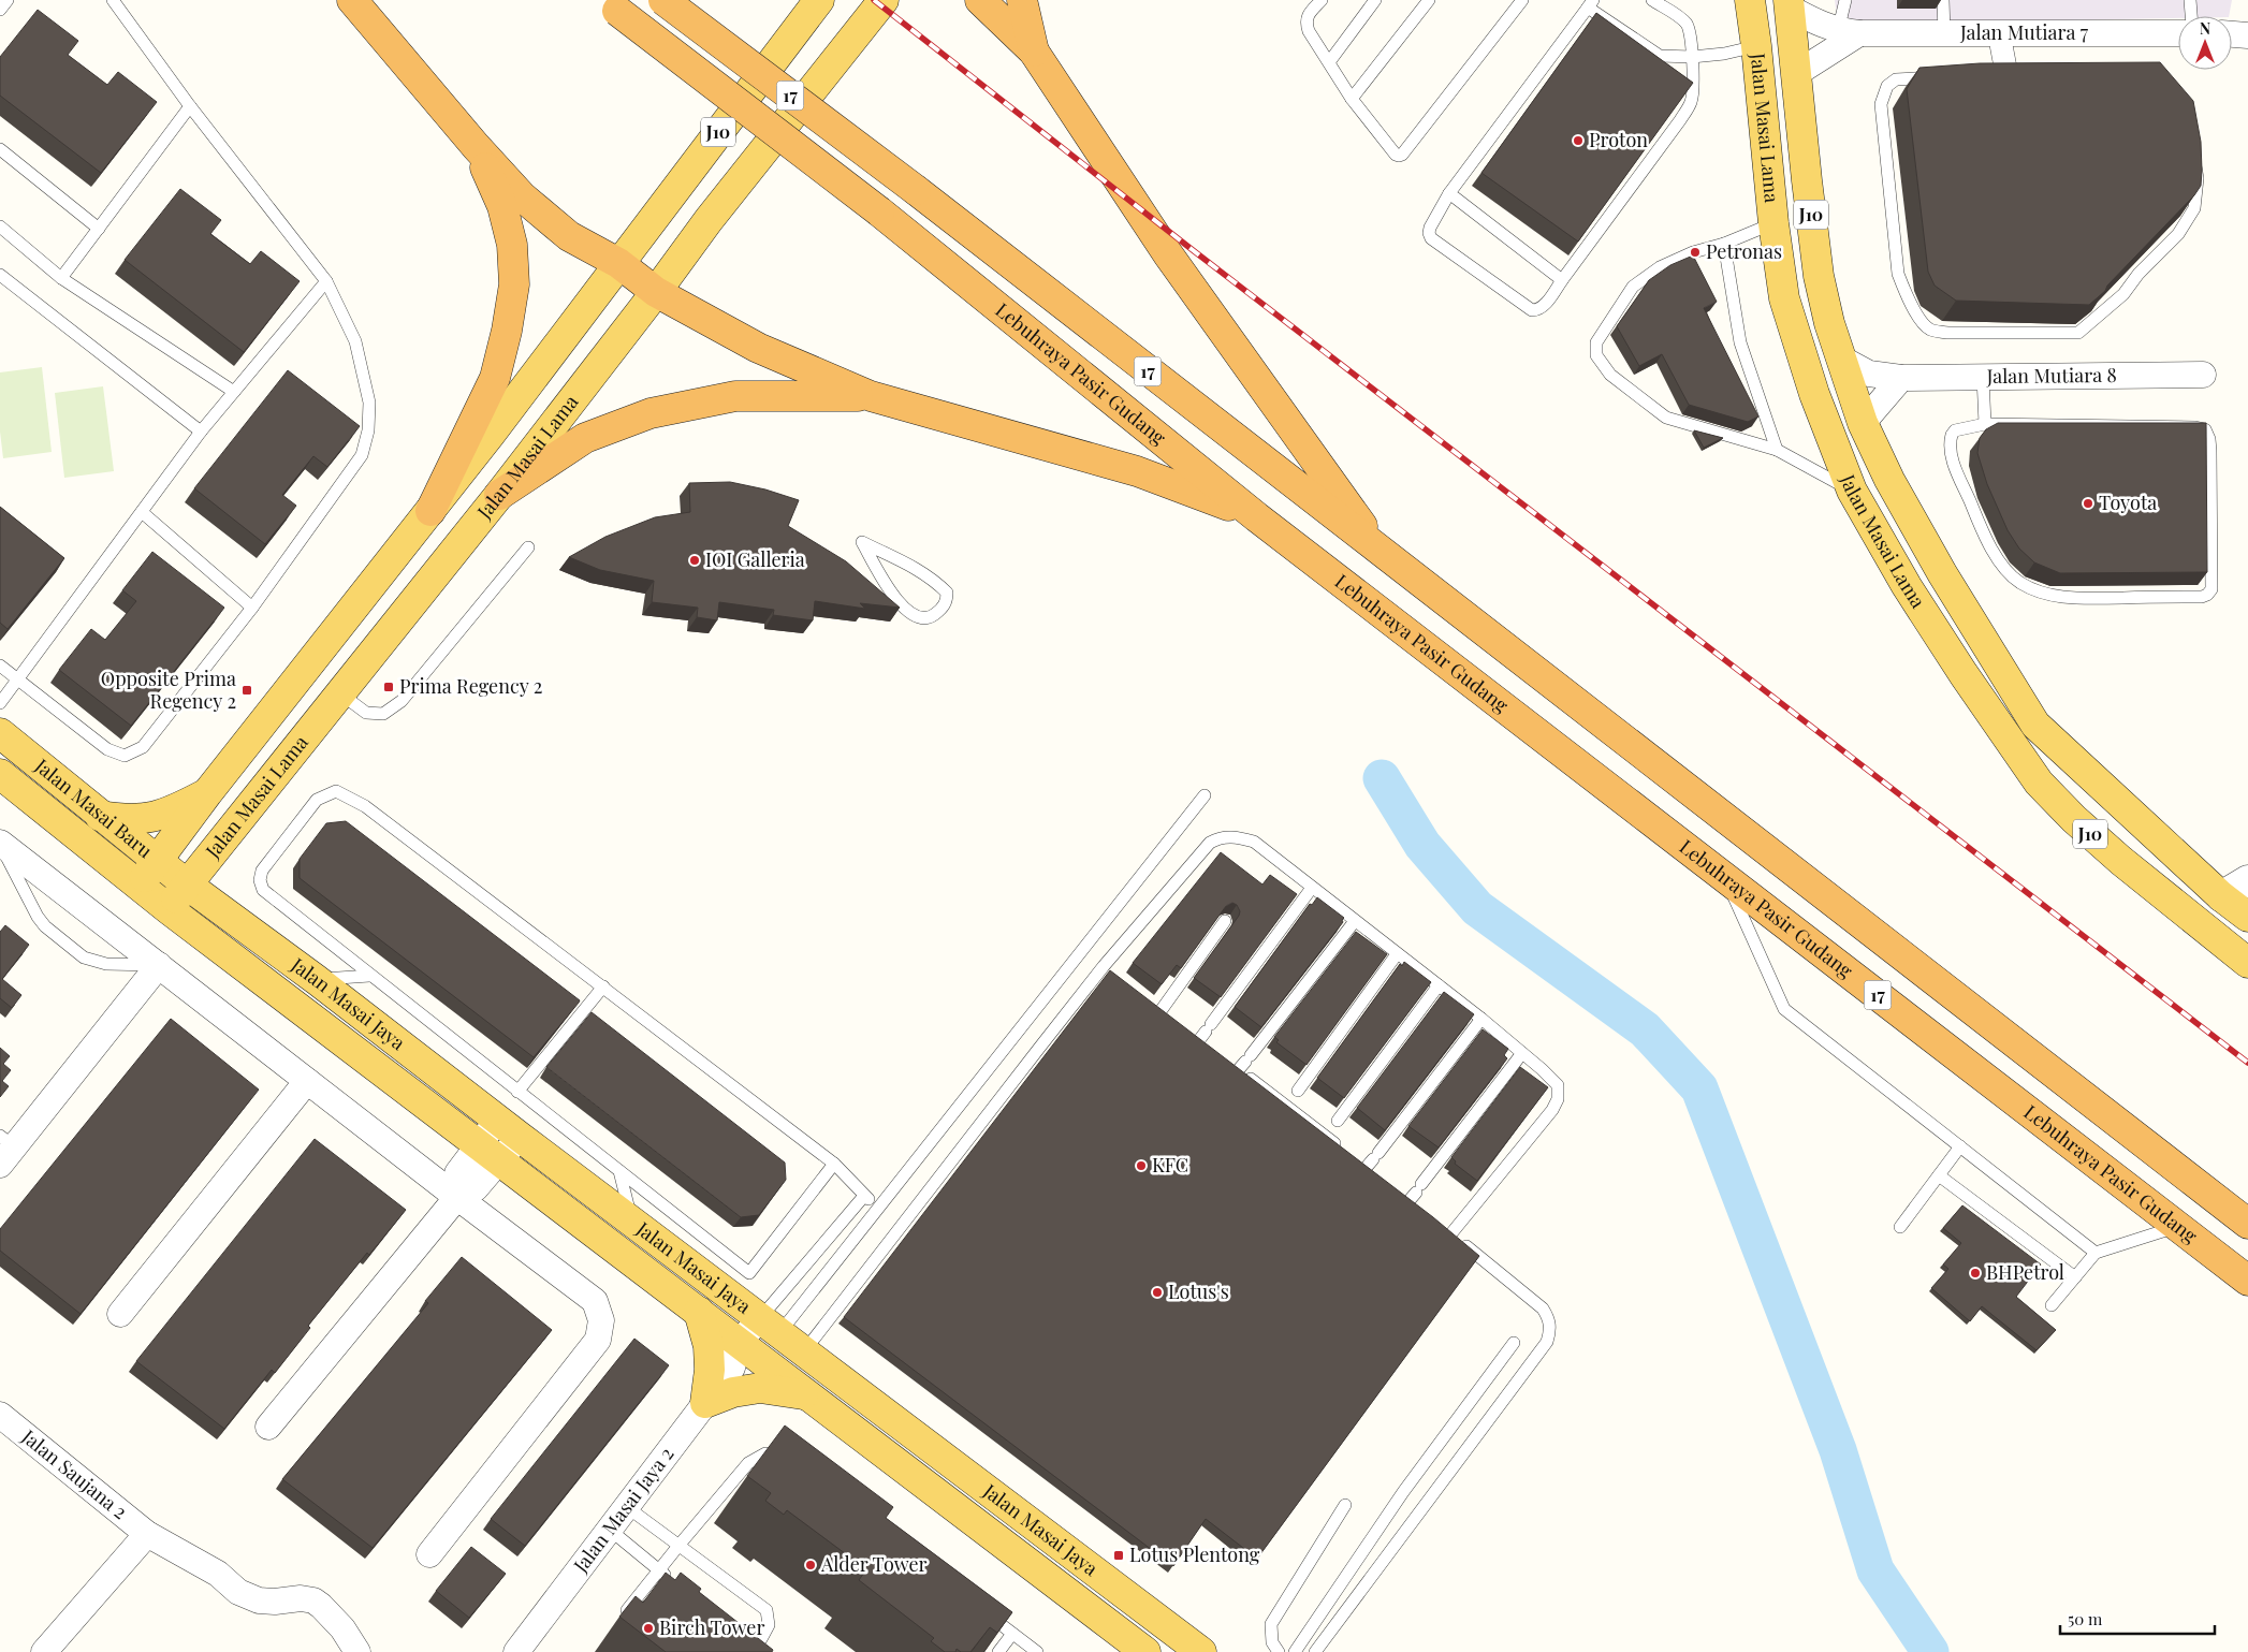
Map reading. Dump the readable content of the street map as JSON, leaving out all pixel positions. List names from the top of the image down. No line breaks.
{"streets":{"highway":["17","Lebuhraya Pasir Gudang"],"main road":["Jalan Masai Lama","J10","Jalan Masai Baru","Jalan Masai Jaya"],"street":["Jalan Mutiara 7","Jalan Mutiara 8","Jalan Saujana 2","Jalan Masai Jaya 2"]},"crossings":[["Jalan Mutiara 7","Jalan Masai Lama"],["Jalan Masai Lama","Jalan Mutiara 8"],["Jalan Masai Lama","Jalan Masai Baru"],["Jalan Masai Lama","Jalan Masai Jaya"],["Jalan Masai Baru","Jalan Masai Jaya"],["Jalan Masai Jaya","Jalan Masai Jaya 2"]],"places":{"other":["Proton","Petronas","Toyota","IOI Galleria","KFC","BHPetrol","Lotus's","Alder Tower","Birch Tower"],"transit":["Prima Regency 2","Opposite Prima Regency 2","Lotus Plentong"]},"scale_bar":"50 m","north":"top"}
